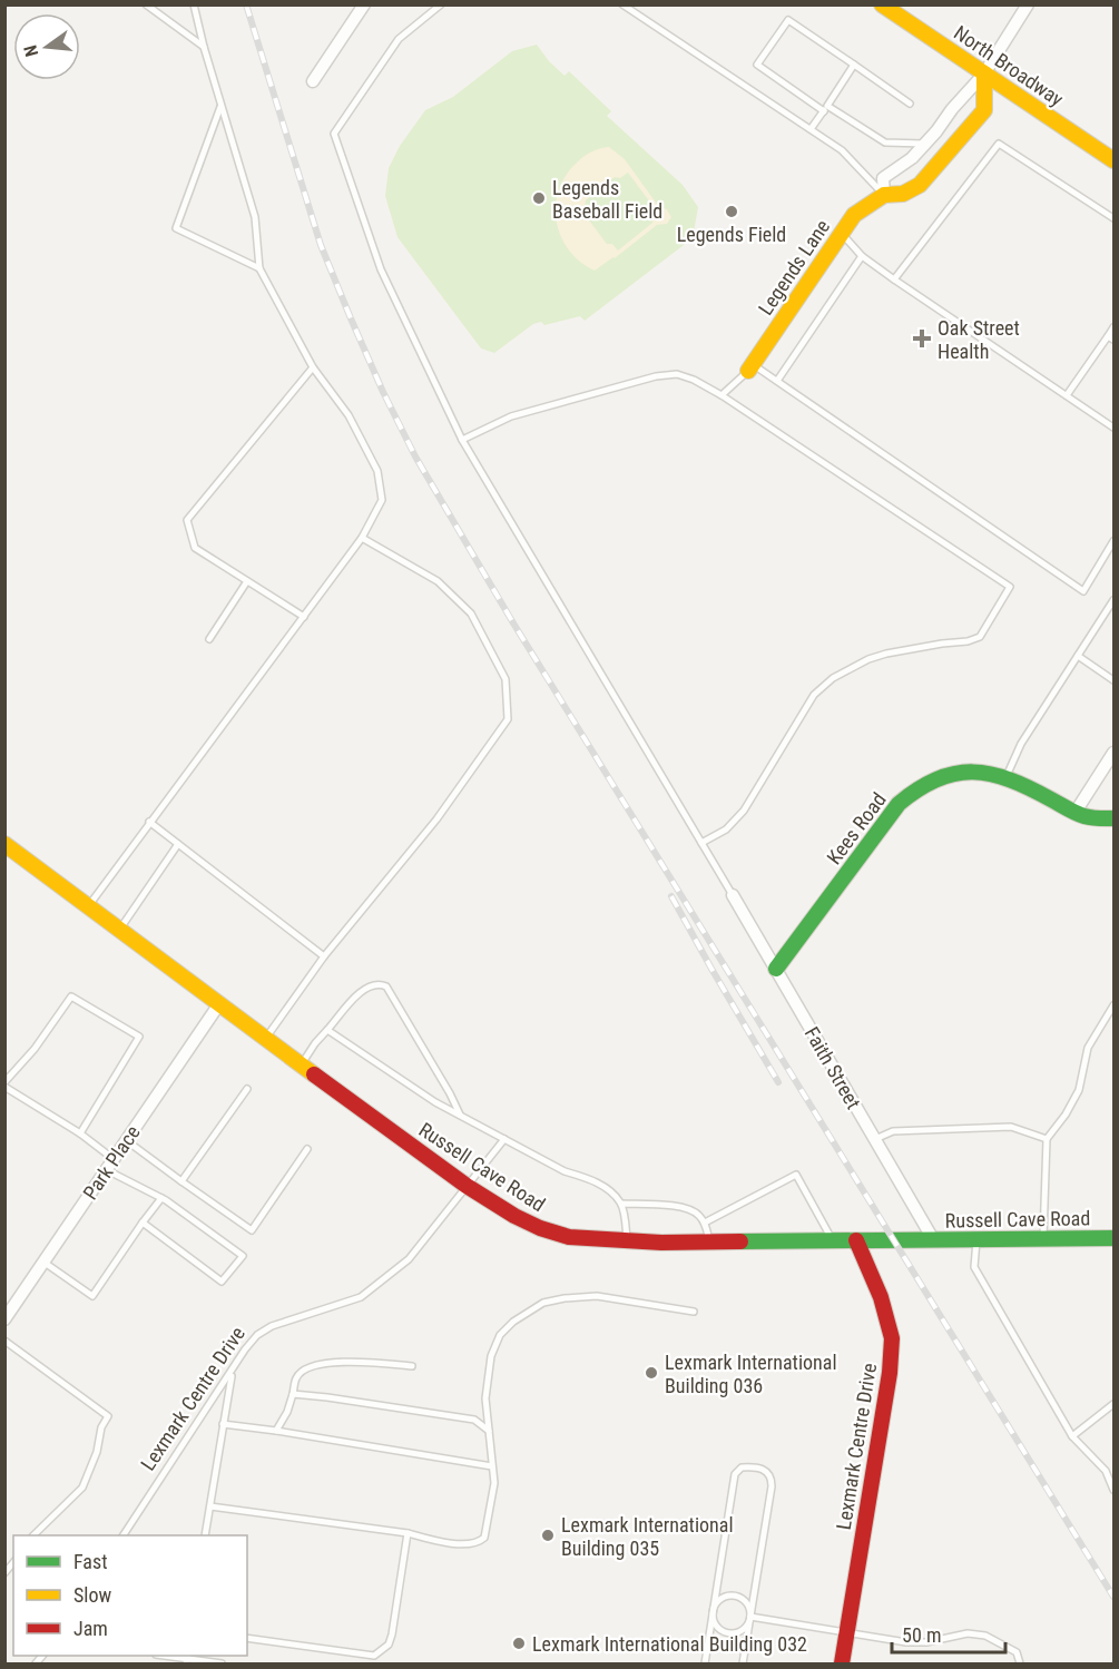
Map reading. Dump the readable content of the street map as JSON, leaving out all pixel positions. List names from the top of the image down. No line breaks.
{"streets":{"street":["North Broadway","Legends Lane","Kees Road","Faith Street","Park Place","Russell Cave Road","Lexmark Centre Drive"]},"crossings":[["North Broadway","Legends Lane"],["Kees Road","Faith Street"],["Faith Street","Russell Cave Road"],["Park Place","Russell Cave Road"],["Russell Cave Road","Lexmark Centre Drive"]],"places":{"other":["Legends Baseball Field","Legends Field","Lexmark International Building 036","Lexmark International Building 035","Lexmark International Building 032"],"health":["Oak Street Health"]},"legend":["Fast","Slow","Jam"],"scale_bar":"50 m","north":"left"}
